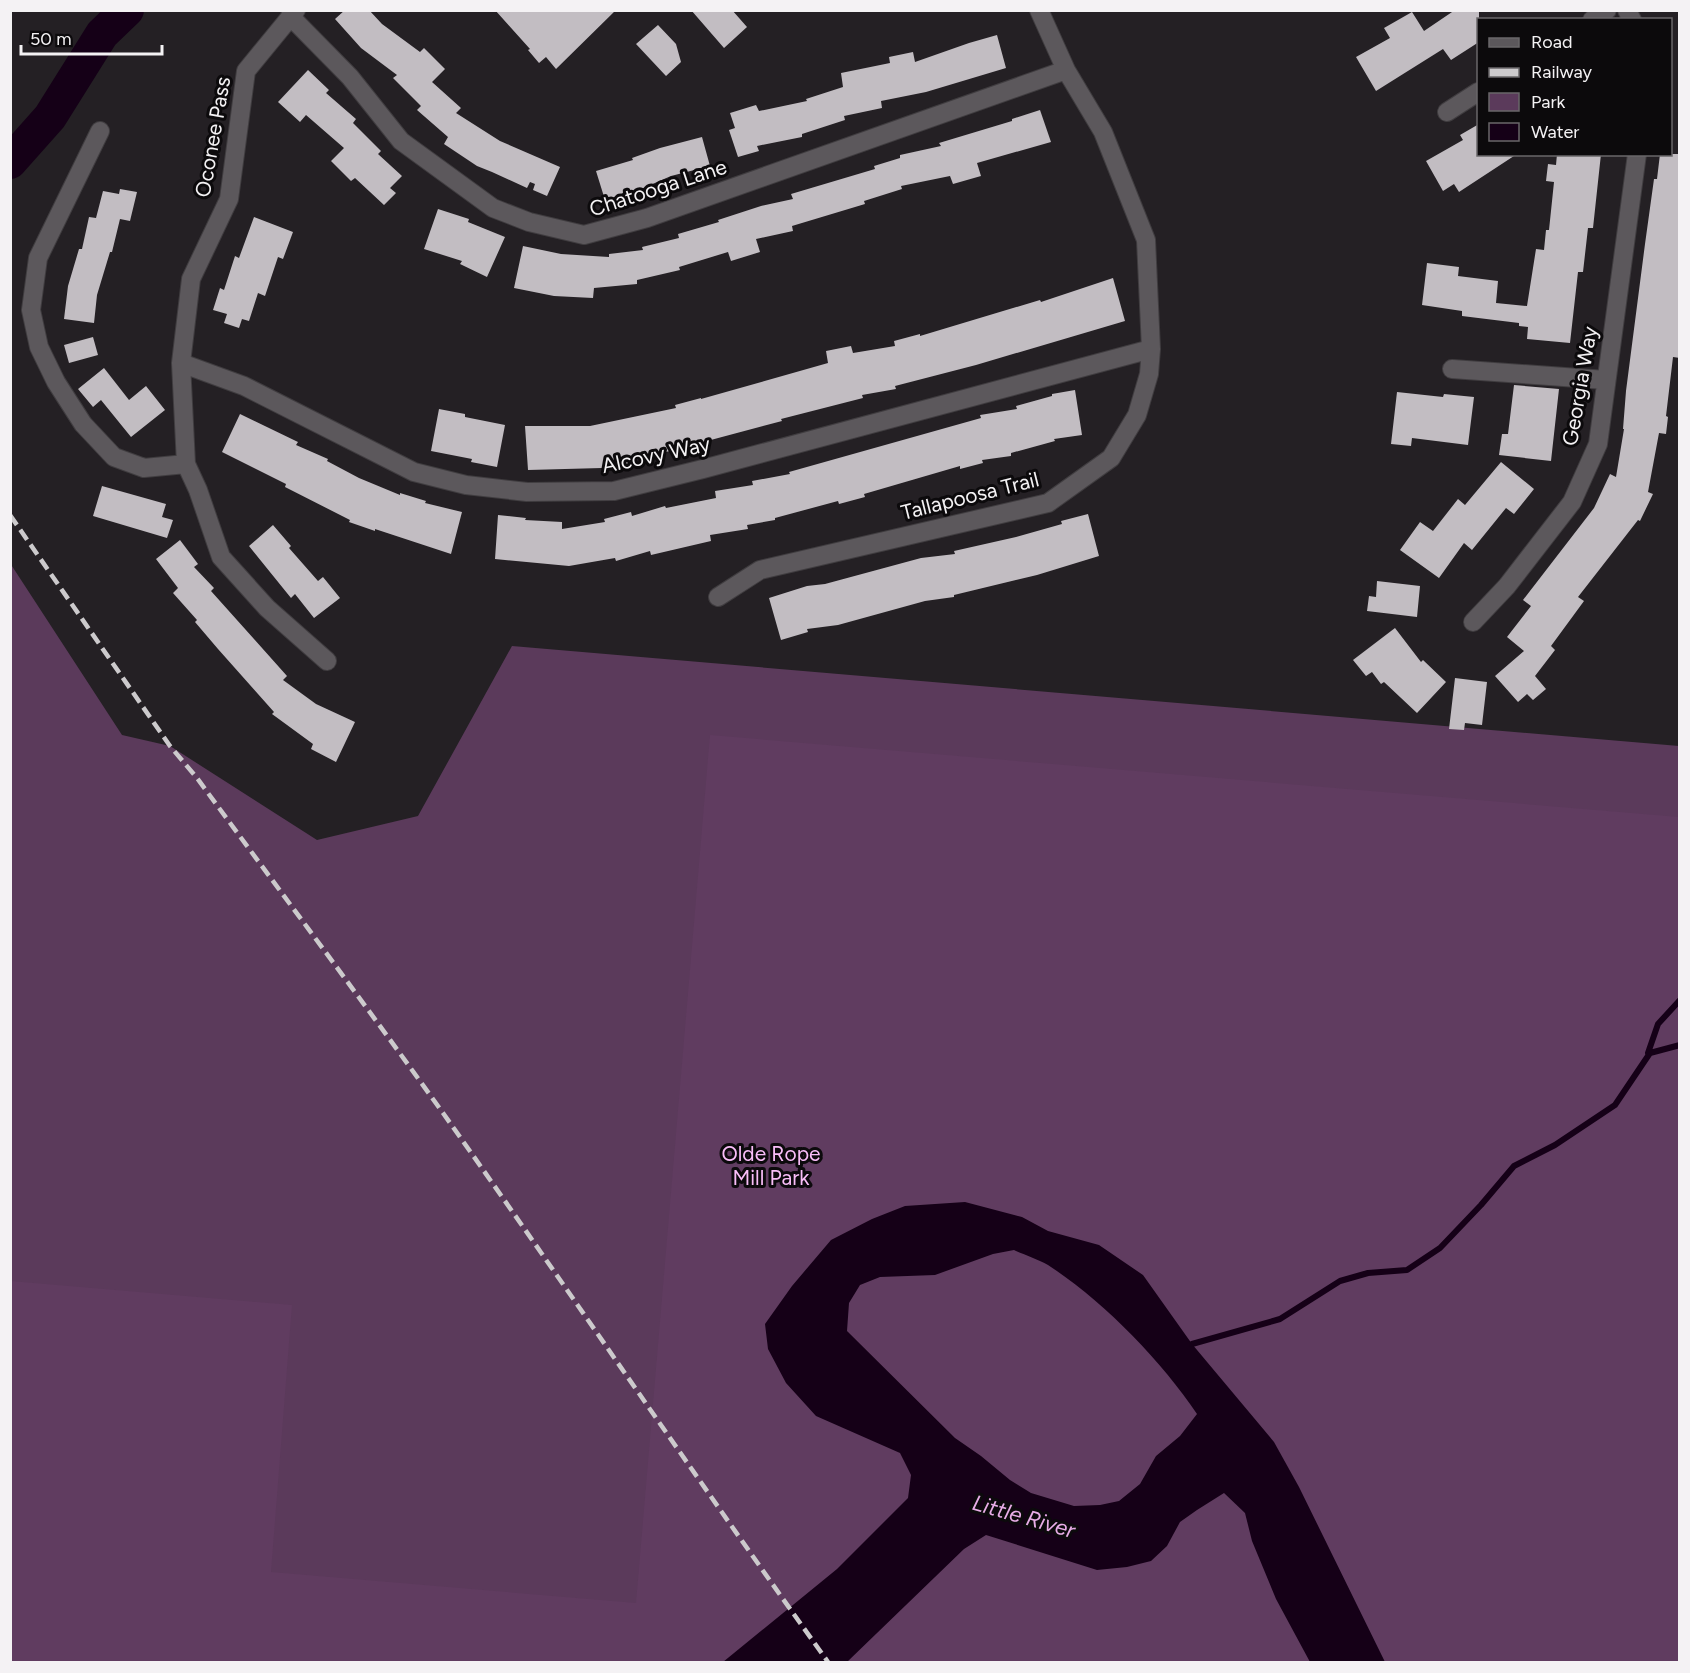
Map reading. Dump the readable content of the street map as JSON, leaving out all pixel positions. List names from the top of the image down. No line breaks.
{"streets":{"street":["Oconee Pass","Chatooga Lane","Georgia Way","Alcovy Way","Tallapoosa Trail"]},"crossings":[["Oconee Pass","Chatooga Lane"],["Oconee Pass","Alcovy Way"],["Chatooga Lane","Tallapoosa Trail"],["Alcovy Way","Tallapoosa Trail"]],"water":["Little River"],"parks":["Olde Rope Mill Park"],"legend":["Road","Railway","Park","Water"],"scale_bar":"50 m"}
